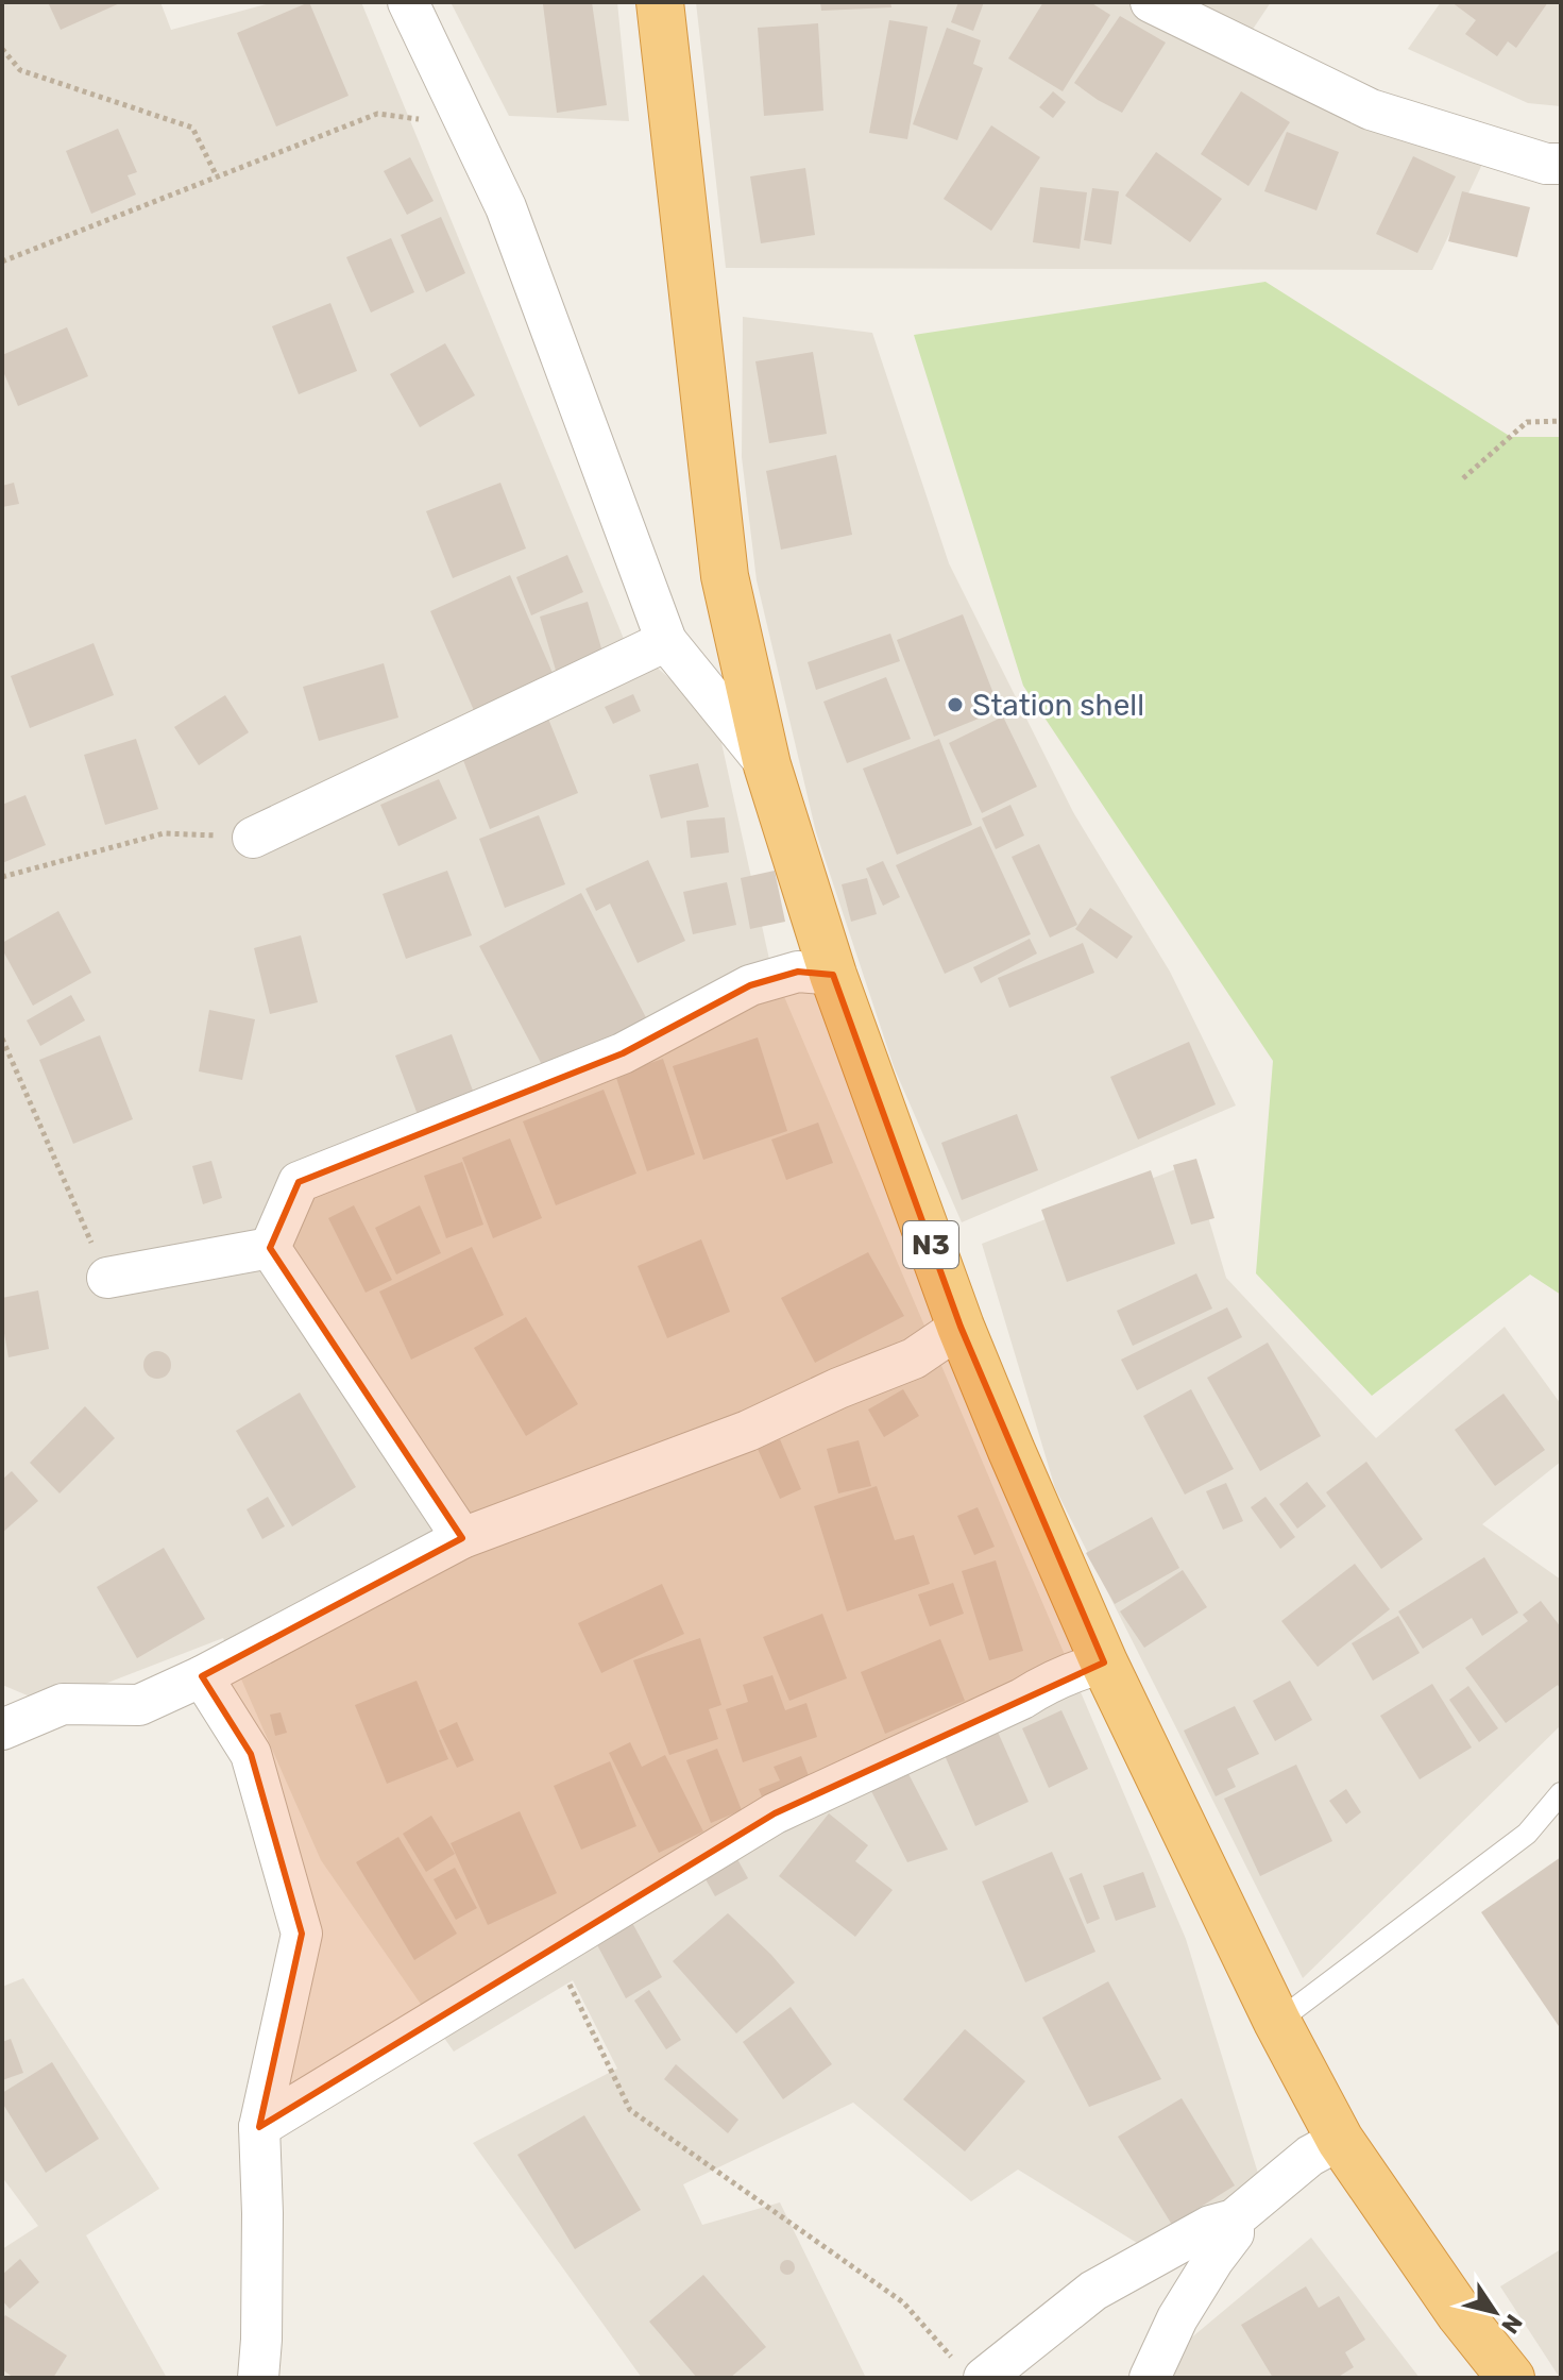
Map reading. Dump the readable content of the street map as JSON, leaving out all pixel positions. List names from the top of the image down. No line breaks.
{"streets":{"highway":["N3"]},"places":["Station shell"],"north":"bottom right"}
